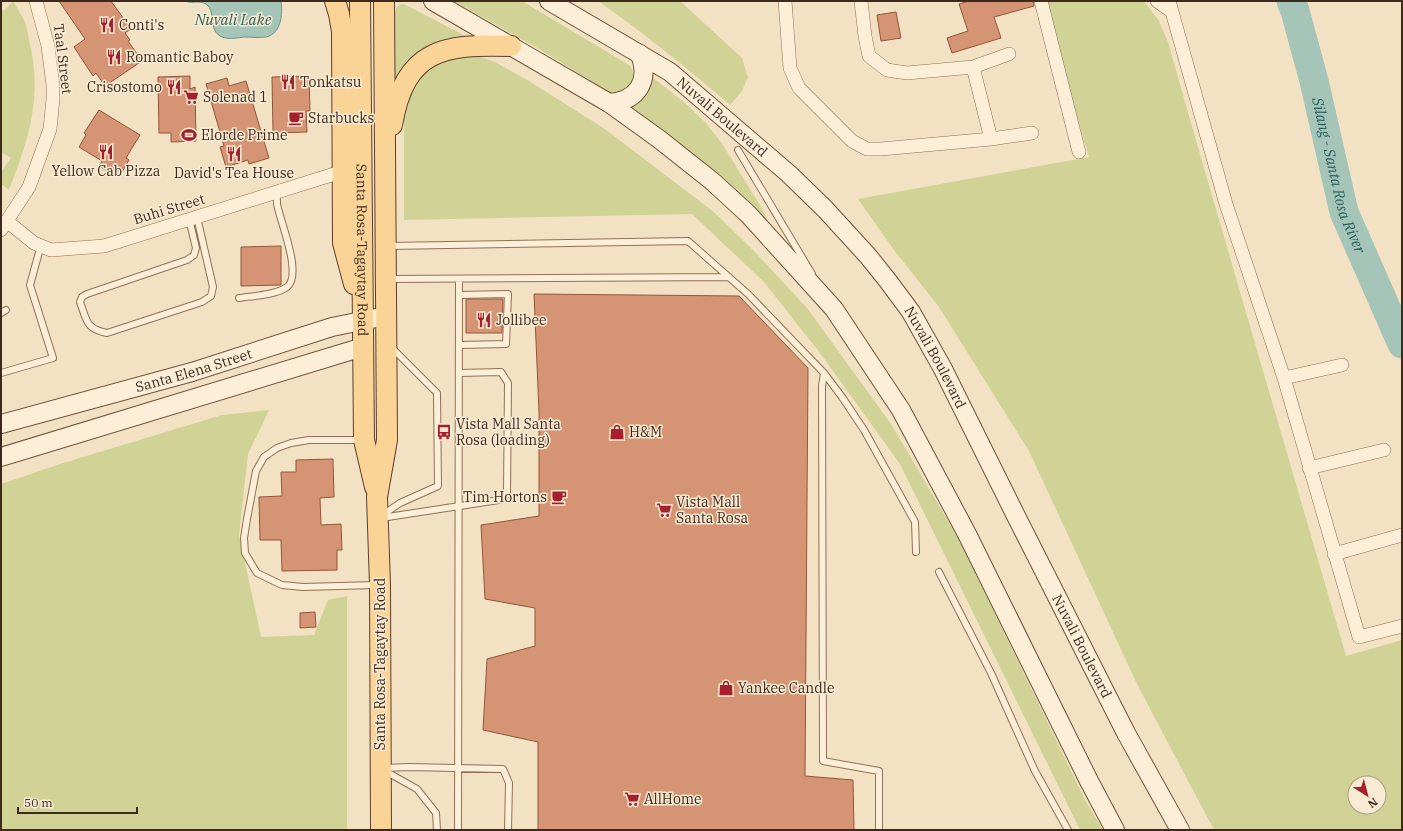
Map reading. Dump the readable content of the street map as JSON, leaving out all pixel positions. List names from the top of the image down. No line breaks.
{"streets":{"main road":["Nuvali Boulevard","Santa Rosa-Tagaytay Road","Santa Elena Street"],"street":["Taal Street","Buhi Street"]},"crossings":[["Taal Street","Buhi Street"],["Santa Rosa-Tagaytay Road","Santa Elena Street"]],"water":["Nuvali Lake","Silang - Santa Rosa River"],"places":{"restaurant":["Conti's","Romantic Baboy","Tonkatsu","Crisostomo","Yellow Cab Pizza","David's Tea House","Jollibee"],"supermarket":["Solenad 1","Vista Mall Santa Rosa","AllHome"],"cafe":["Starbucks","Tim Hortons"],"sports":["Elorde Prime"],"bus stop":["Vista Mall Santa Rosa (loading)"],"shop":["H&M","Yankee Candle"]},"scale_bar":"50 m","north":"bottom right"}
